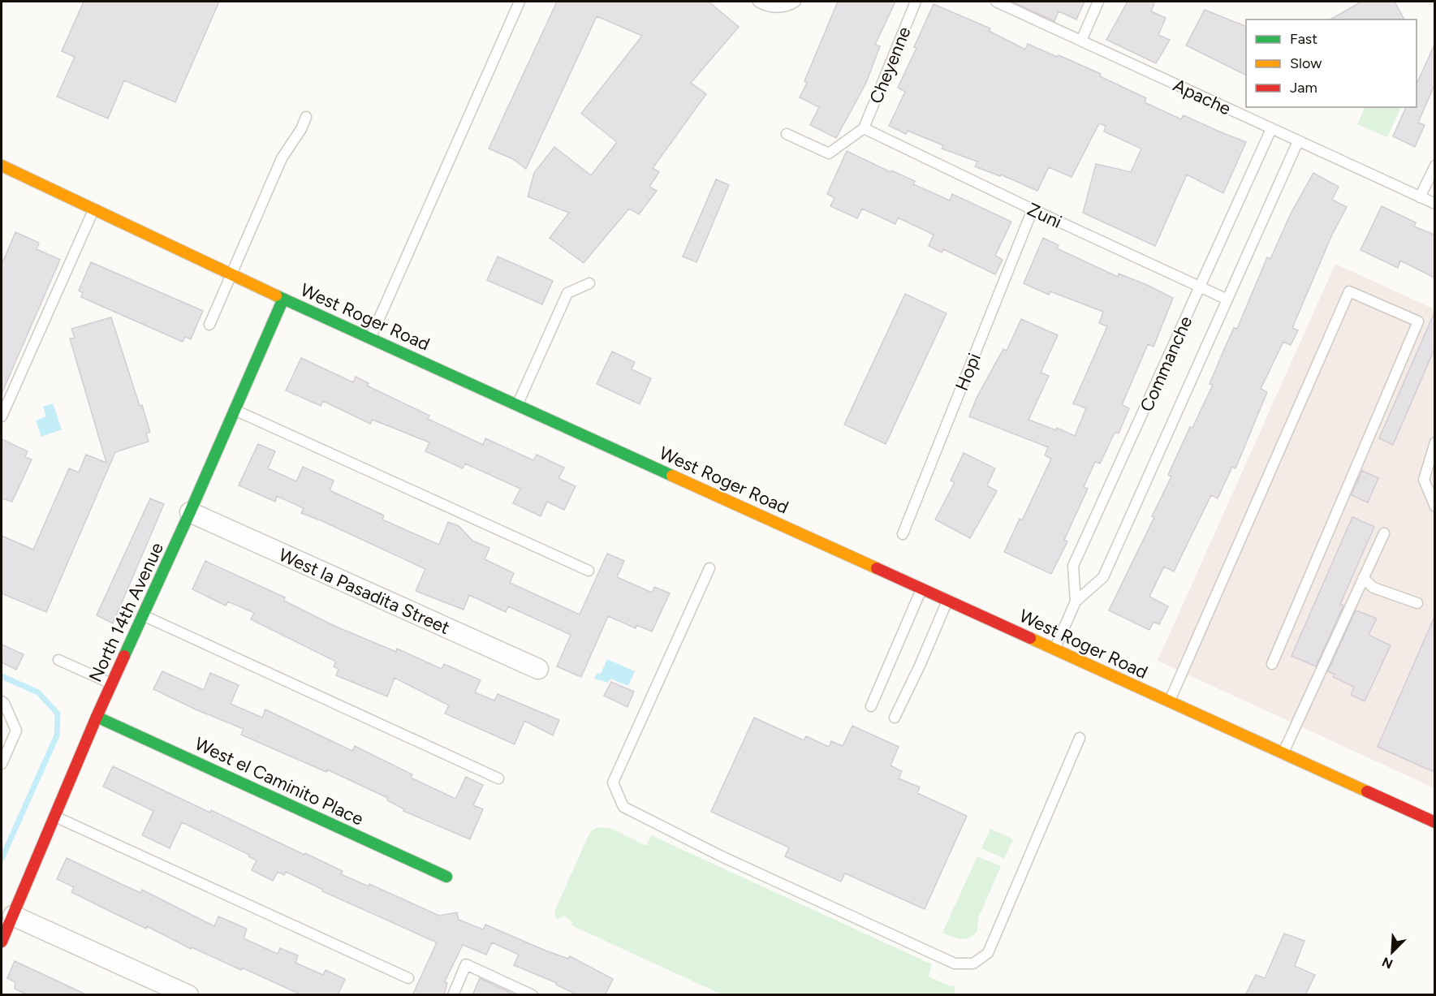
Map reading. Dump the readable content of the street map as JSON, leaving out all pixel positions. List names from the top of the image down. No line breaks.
{"streets":{"street":["West Roger Road","West la Pasadita Street","North 14th Avenue","West el Caminito Place"],"lane":["Cheyenne","Apache","Zuni","Commanche","Hopi"]},"crossings":[["Cheyenne","Zuni"],["Apache","Commanche"],["Zuni","Commanche"],["Zuni","Hopi"],["West Roger Road","Commanche"],["West Roger Road","North 14th Avenue"],["West la Pasadita Street","North 14th Avenue"],["North 14th Avenue","West el Caminito Place"]],"legend":["Fast","Slow","Jam"],"north":"bottom left"}
